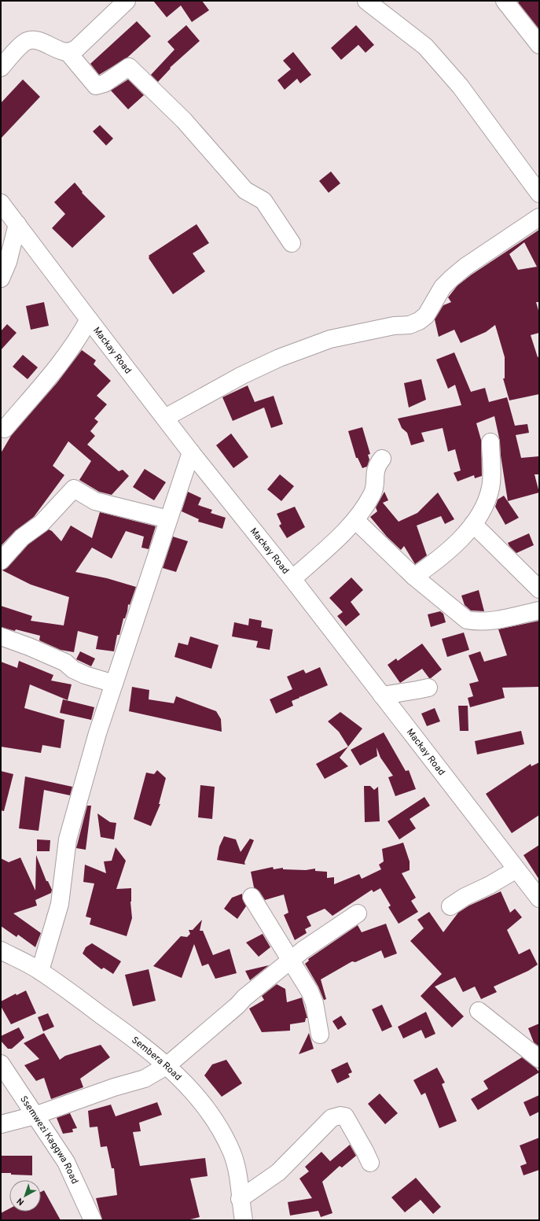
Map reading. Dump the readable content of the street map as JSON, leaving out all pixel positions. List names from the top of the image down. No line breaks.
{"streets":{"street":["Mackay Road","Sembera Road","Ssemwezi Kaggwa Road"]},"north":"bottom left"}
